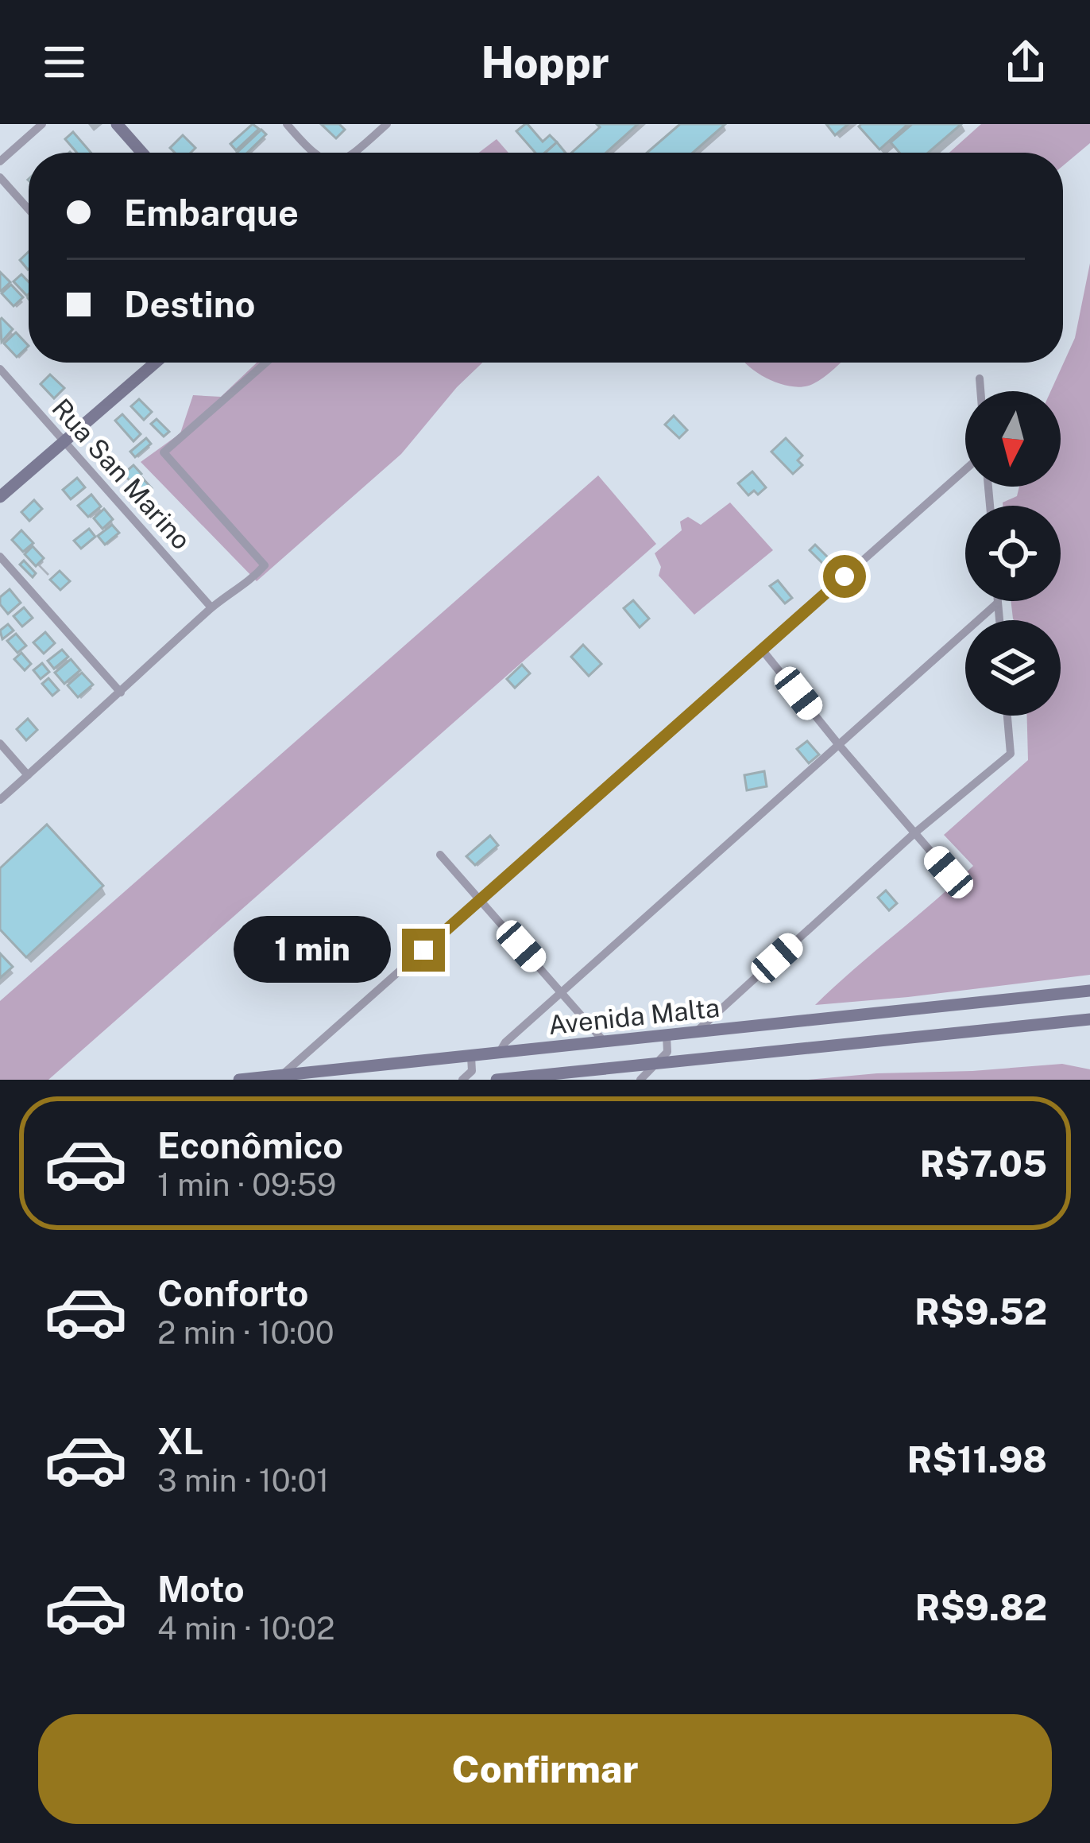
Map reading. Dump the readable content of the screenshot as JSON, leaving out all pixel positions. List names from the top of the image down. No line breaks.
{"streets":{"street":["Rua San Marino","Avenida Malta"]},"north":"bottom","page":{"header":"Hoppr","banner":["Embarque","Destino"],"bubble":"1 min","list":[{"name":"Econômico","note":"1 min · 09:59","value":"R$7.05"},{"name":"Conforto","note":"2 min · 10:00","value":"R$9.52"},{"name":"XL","note":"3 min · 10:01","value":"R$11.98"},{"name":"Moto","note":"4 min · 10:02","value":"R$9.82"}],"buttons":"Confirmar"}}
